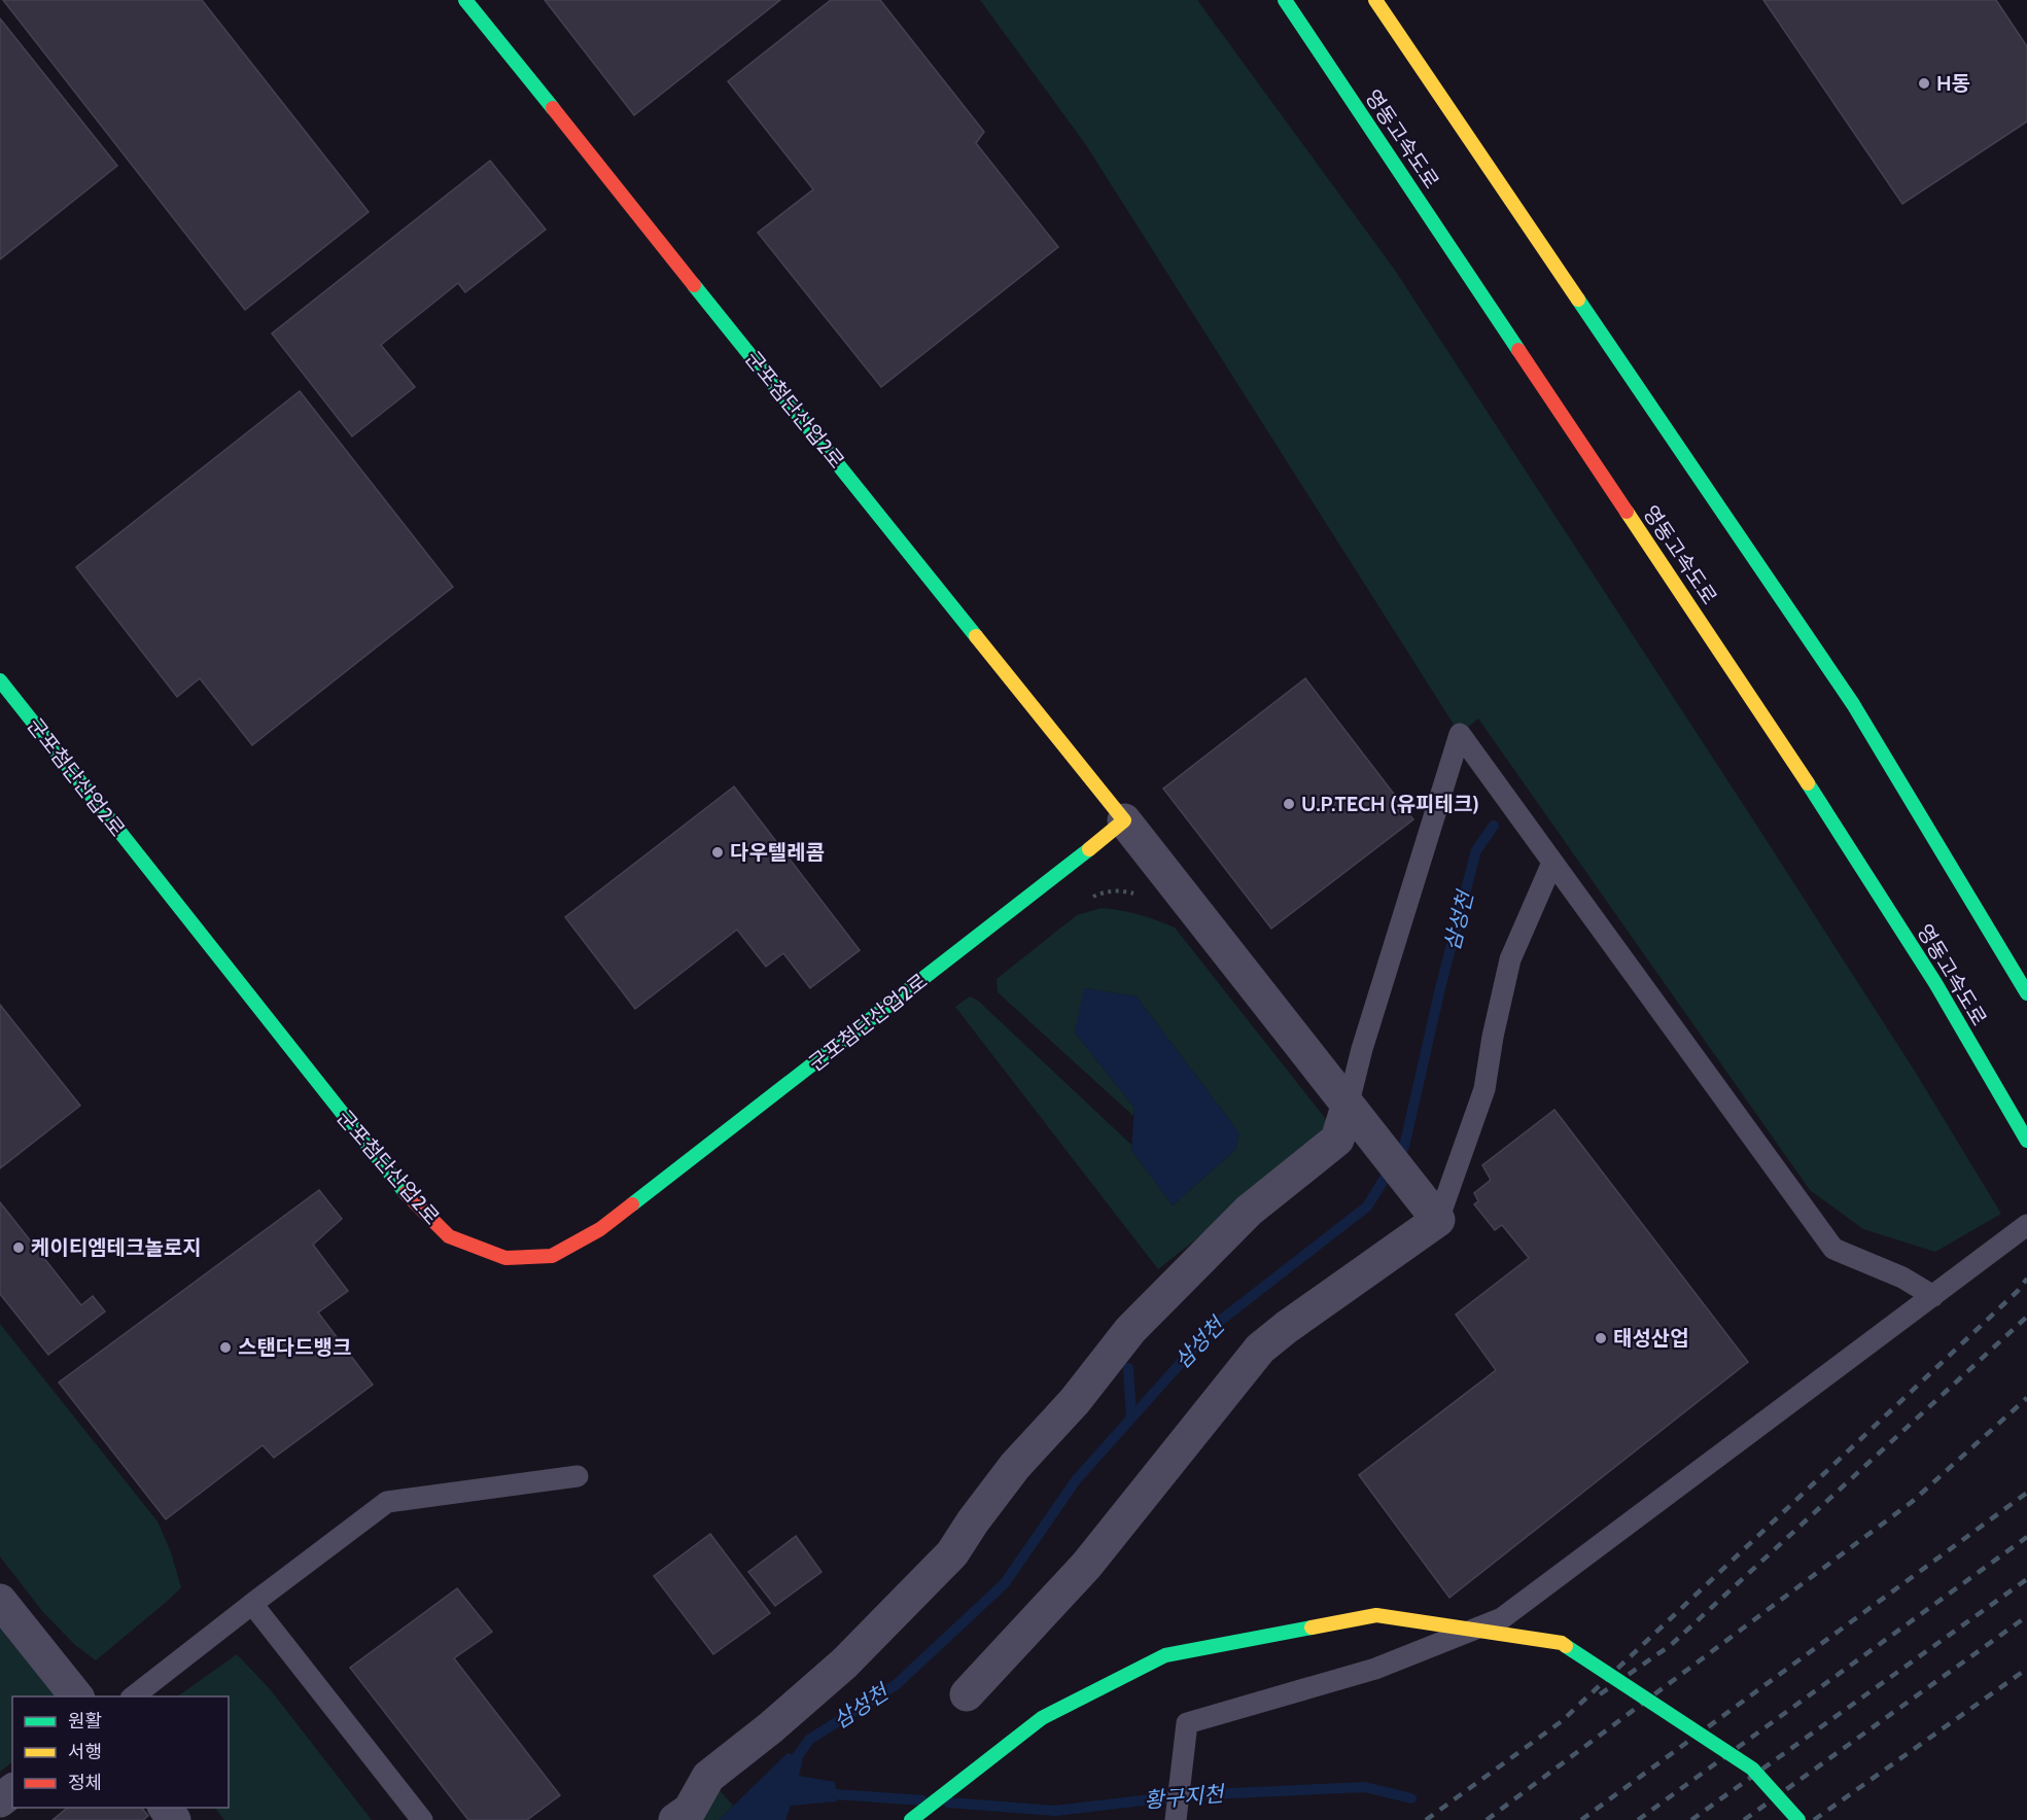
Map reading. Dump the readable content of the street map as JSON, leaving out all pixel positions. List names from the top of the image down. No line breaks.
{"streets":{"main road":["영동고속도로","군포첨단산업2로"]},"water":["삼성천","황구지천"],"places":["H동","U.P.TECH (유피테크)","다우텔레콤","케이티엠테크놀로지","태성산업","스탠다드뱅크"],"legend":["원활","서행","정체"]}
